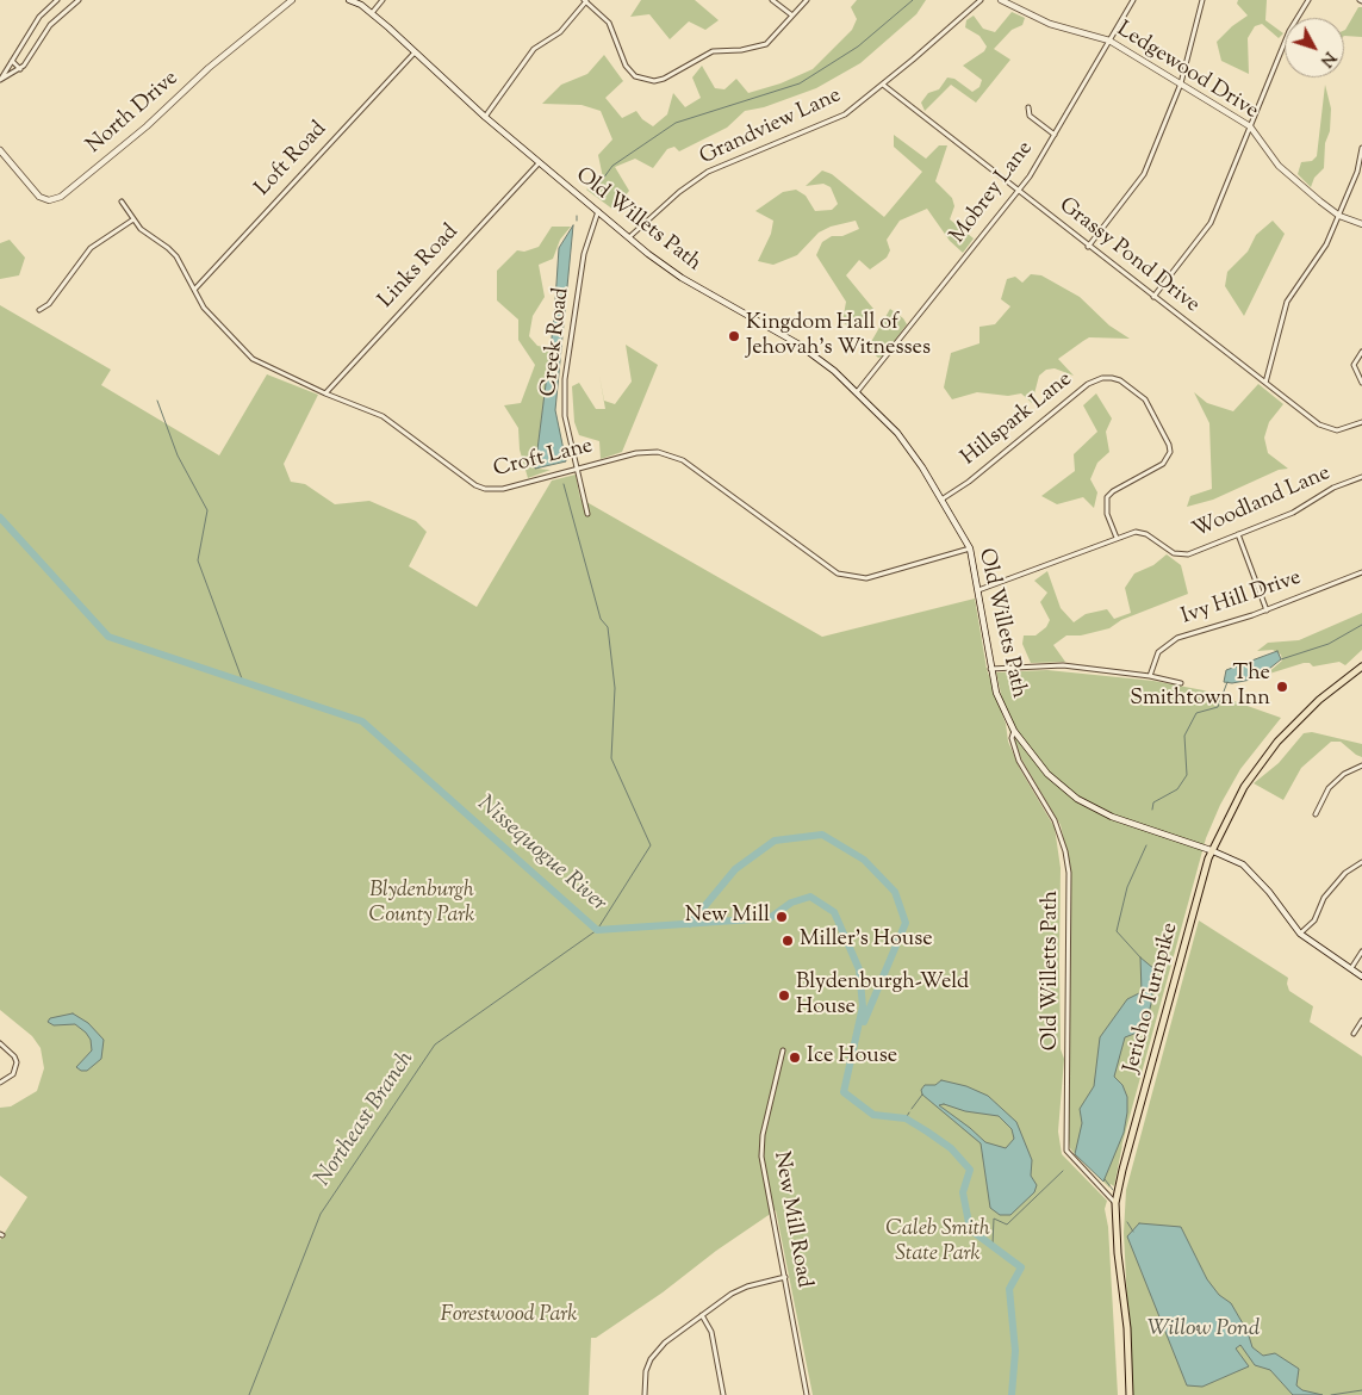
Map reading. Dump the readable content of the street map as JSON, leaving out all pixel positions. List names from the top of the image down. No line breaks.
{"streets":{"main road":["Ledgewood Drive","North Drive","Old Willets Path","Jericho Turnpike"],"street":["Grandview Lane","Loft Road","Mobrey Lane","Grassy Pond Drive","Links Road","Creek Road","Hillspark Lane","Croft Lane","Woodland Lane","Ivy Hill Drive","Old Willetts Path","New Mill Road"]},"crossings":[["Ledgewood Drive","Mobrey Lane"],["Grandview Lane","Old Willets Path"],["Grandview Lane","Grassy Pond Drive"],["Loft Road","Old Willets Path"],["Loft Road","Croft Lane"],["Mobrey Lane","Old Willets Path"],["Mobrey Lane","Grassy Pond Drive"],["Old Willets Path","Links Road"],["Old Willets Path","Creek Road"],["Old Willets Path","Hillspark Lane"],["Old Willets Path","Croft Lane"],["Old Willets Path","Woodland Lane"],["Old Willets Path","Old Willetts Path"],["Old Willets Path","Jericho Turnpike"],["Links Road","Croft Lane"],["Creek Road","Croft Lane"],["Hillspark Lane","Woodland Lane"],["Old Willetts Path","Jericho Turnpike"]],"water":["Nissequogue River","Northeast Branch","Willow Pond"],"parks":["Blydenburgh County Park","Caleb Smith State Park","Forestwood Park"],"places":["Kingdom Hall of Jehovah’s Witnesses","The Smithtown Inn","New Mill","Miller's House","Blydenburgh-Weld House","Ice House"],"north":"bottom right"}
